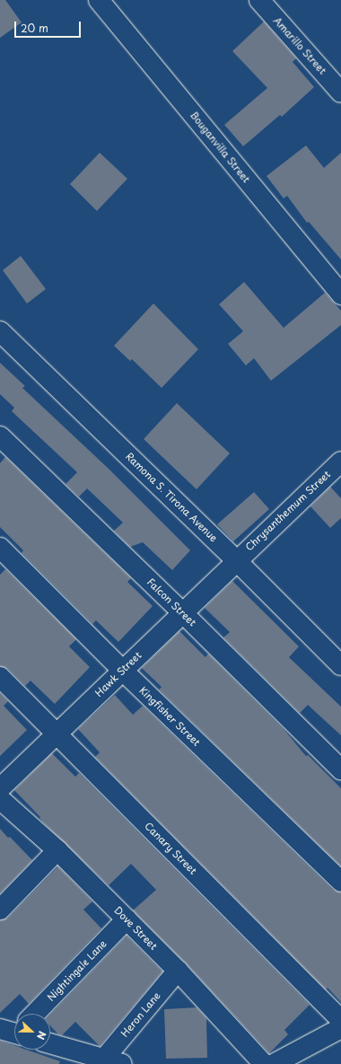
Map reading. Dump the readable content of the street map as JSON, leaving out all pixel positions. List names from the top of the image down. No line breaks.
{"streets":{"street":["Amarillo Street","Bouganvilla Street","Ramona S. Tirona Avenue","Chrysanthemum Street","Falcon Street","Hawk Street","Kingfisher Street","Canary Street","Dove Street","Nightingale Lane","Heron Lane"]},"crossings":[["Ramona S. Tirona Avenue","Chrysanthemum Street"],["Ramona S. Tirona Avenue","Hawk Street"],["Chrysanthemum Street","Hawk Street"],["Falcon Street","Hawk Street"],["Hawk Street","Kingfisher Street"],["Hawk Street","Canary Street"],["Dove Street","Nightingale Lane"],["Dove Street","Heron Lane"]],"scale_bar":"20 m","north":"right"}
